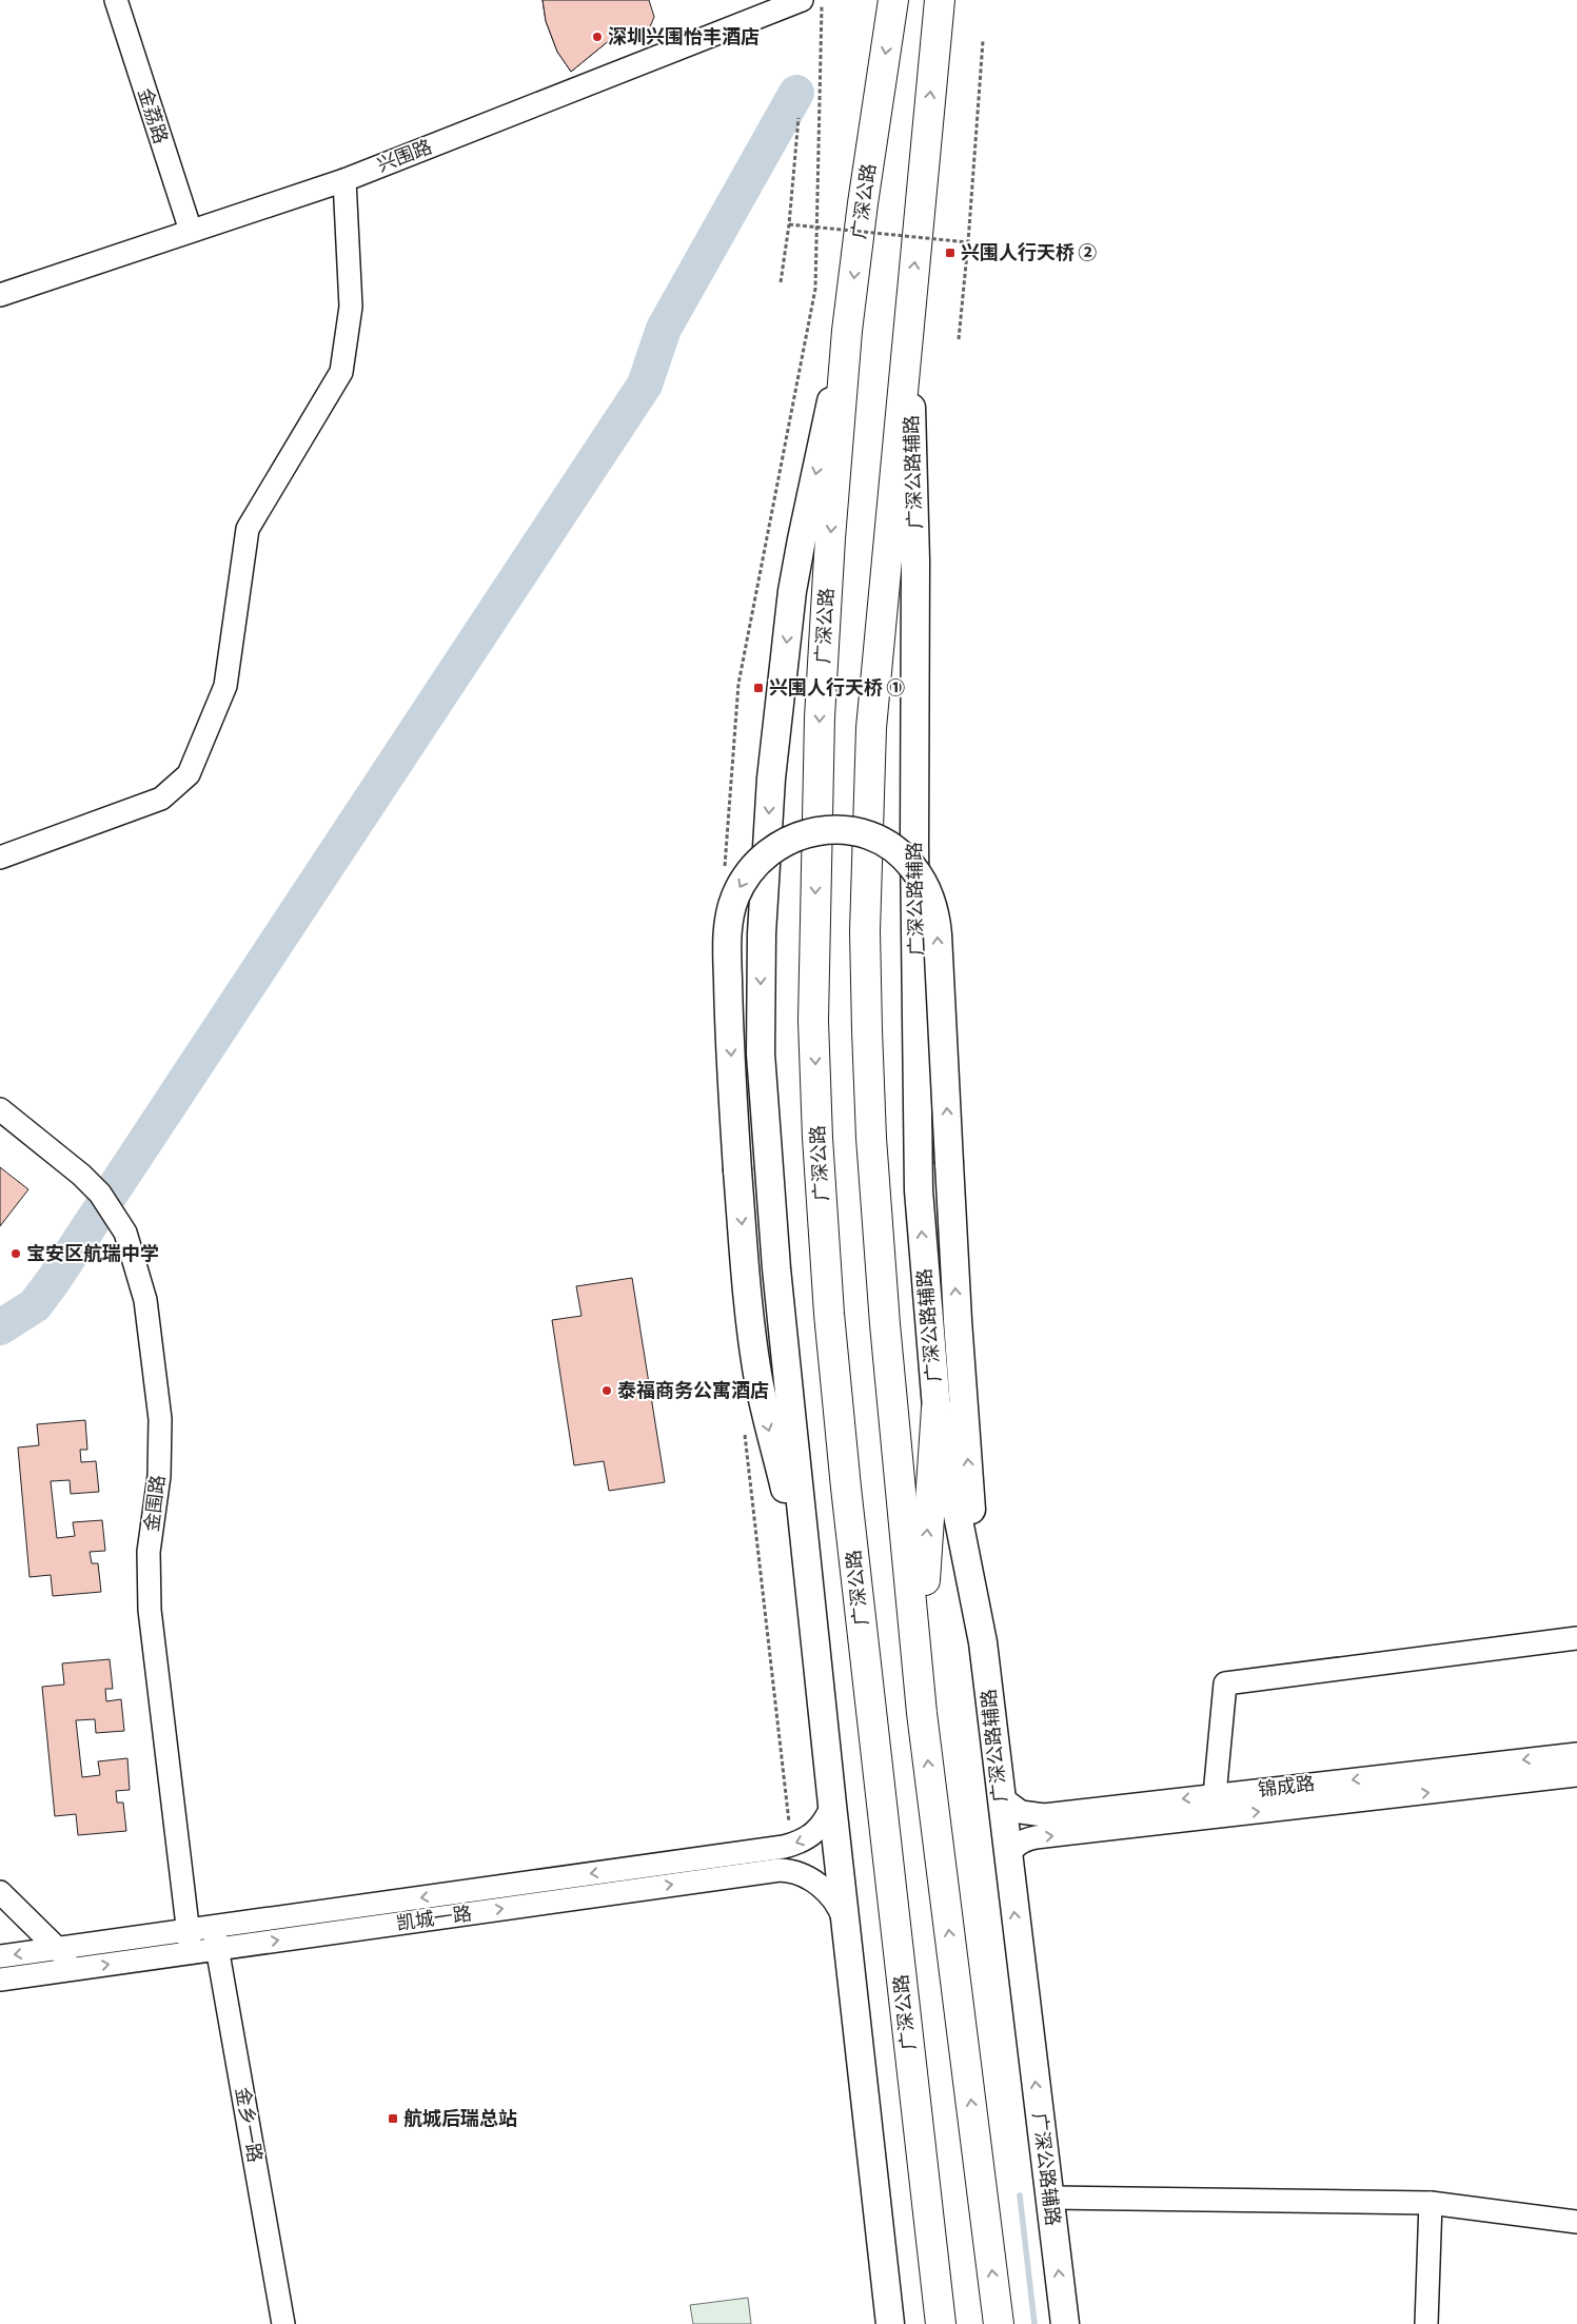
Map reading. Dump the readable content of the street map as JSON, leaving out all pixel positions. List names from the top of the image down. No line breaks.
{"streets":{"highway":["广深公路"],"main road":["广深公路辅路"],"street":["金荔路","兴围路","金围路","锦成路","凯城一路","金乡一路"]},"crossings":[["金荔路","兴围路"],["广深公路辅路","锦成路"],["金围路","凯城一路"],["凯城一路","金乡一路"]],"places":{"other":["深圳兴围怡丰酒店","宝安区航瑞中学","泰福商务公寓酒店"],"transit":["兴围人行天桥 ②","兴围人行天桥 ①","航城后瑞总站"]}}
